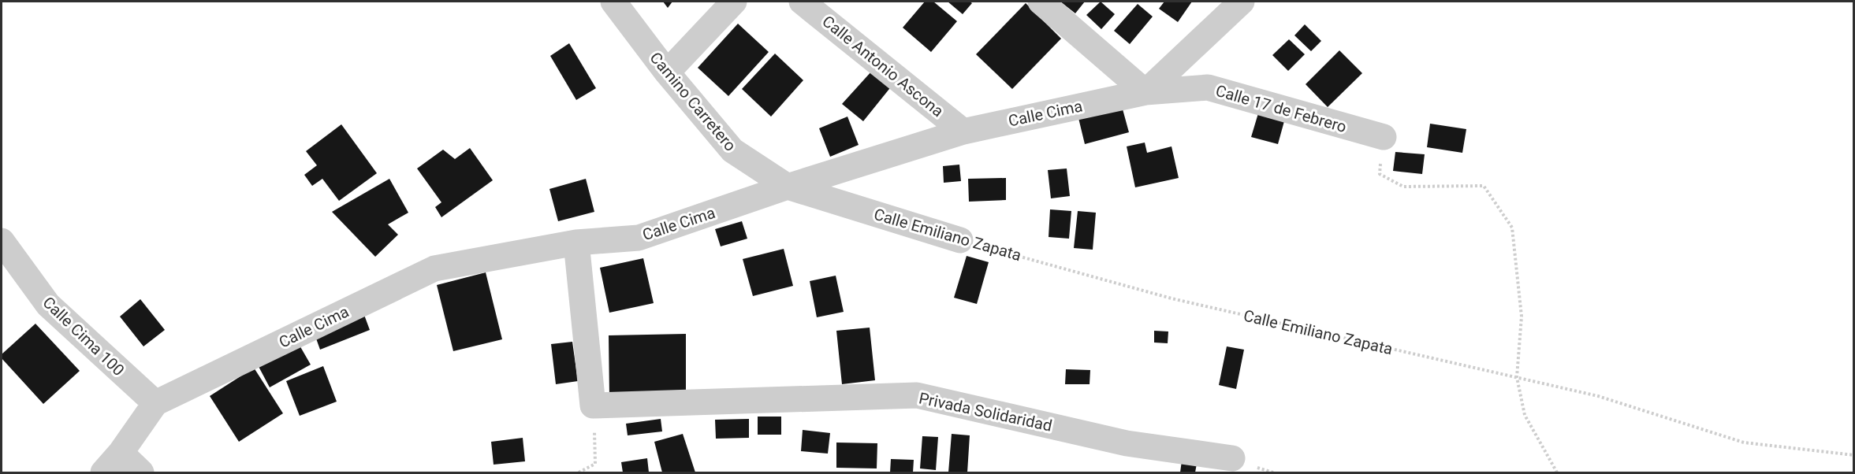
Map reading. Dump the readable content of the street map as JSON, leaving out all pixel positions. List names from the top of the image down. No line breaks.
{"streets":{"street":["Calle Antonio Ascona","Camino Carretero","Calle 17 de Febrero","Calle Cima","Calle Emiliano Zapata","Calle Cima 100","Privada Solidaridad"]},"crossings":[["Calle Antonio Ascona","Calle Cima"],["Camino Carretero","Calle Cima"],["Camino Carretero","Calle Emiliano Zapata"],["Calle 17 de Febrero","Calle Cima"],["Calle Cima","Calle Emiliano Zapata"],["Calle Cima","Calle Cima 100"]]}
